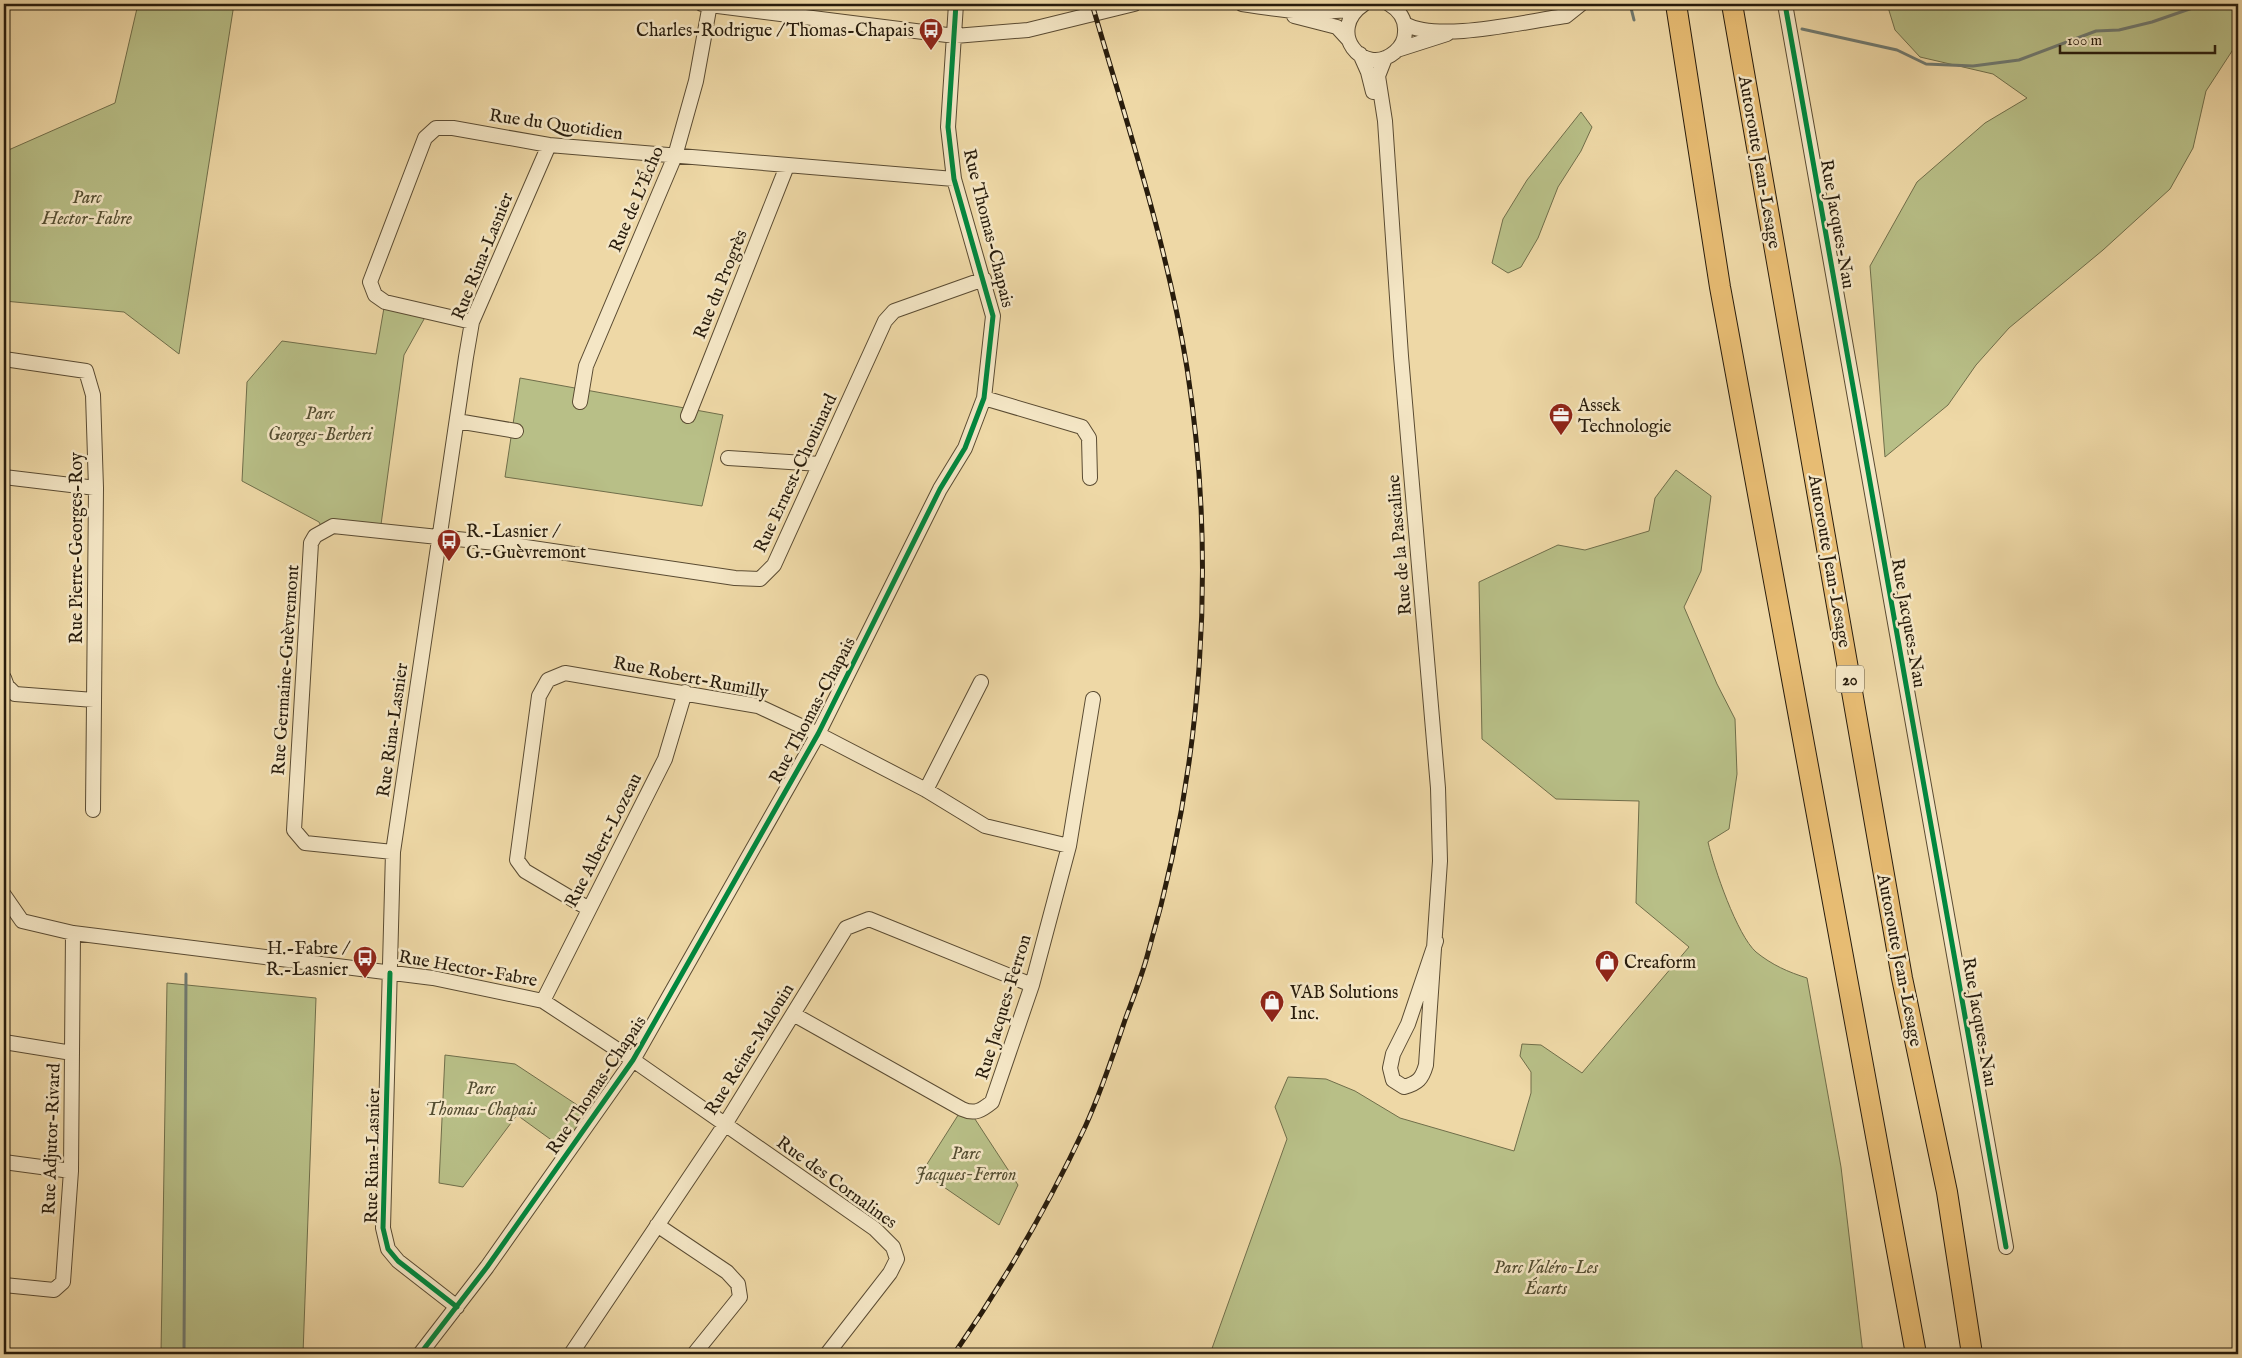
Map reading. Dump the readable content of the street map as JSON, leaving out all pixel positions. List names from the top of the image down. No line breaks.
{"streets":{"highway":["Autoroute Jean-Lesage","20"],"street":["Rue du Quotidien","Rue de L'Écho","Rue Jacques-Nau","Rue Thomas-Chapais","Rue Rina-Lasnier","Rue du Progrès","Rue Ernest-Chouinard","Rue de la Pascaline","Rue Pierre-Georges-Roy","Rue Germaine-Guèvremont","Rue Robert-Rumilly","Rue Albert-Lozeau","Rue Hector-Fabre","Rue Jacques-Ferron","Rue Reine-Malouin","Rue Adjutor-Rivard","Rue des Cornalines"]},"crossings":[["Rue du Quotidien","Rue de L'Écho"],["Rue du Quotidien","Rue Thomas-Chapais"],["Rue du Quotidien","Rue Rina-Lasnier"],["Rue du Quotidien","Rue du Progrès"],["Rue Thomas-Chapais","Rue Rina-Lasnier"],["Rue Thomas-Chapais","Rue Ernest-Chouinard"],["Rue Thomas-Chapais","Rue Robert-Rumilly"],["Rue Thomas-Chapais","Rue Hector-Fabre"],["Rue Rina-Lasnier","Rue Ernest-Chouinard"],["Rue Rina-Lasnier","Rue Germaine-Guèvremont"],["Rue Rina-Lasnier","Rue Hector-Fabre"],["Rue Ernest-Chouinard","Rue Germaine-Guèvremont"],["Rue Robert-Rumilly","Rue Albert-Lozeau"],["Rue Robert-Rumilly","Rue Jacques-Ferron"],["Rue Albert-Lozeau","Rue Hector-Fabre"],["Rue Hector-Fabre","Rue Reine-Malouin"],["Rue Hector-Fabre","Rue Adjutor-Rivard"],["Rue Hector-Fabre","Rue des Cornalines"],["Rue Jacques-Ferron","Rue Reine-Malouin"],["Rue Reine-Malouin","Rue des Cornalines"]],"parks":["Parc Hector-Fabre","Parc Georges-Berberi","Parc Thomas-Chapais","Parc Jacques-Ferron","Parc Valéro-Les Écarts"],"places":{"bus stop":["Charles-Rodrigue / Thomas-Chapais","R.-Lasnier / G.-Guèvremont","H.-Fabre / R.-Lasnier"],"office":["Assek Technologie"],"shop":["Creaform","VAB Solutions Inc."]},"scale_bar":"100 m"}
